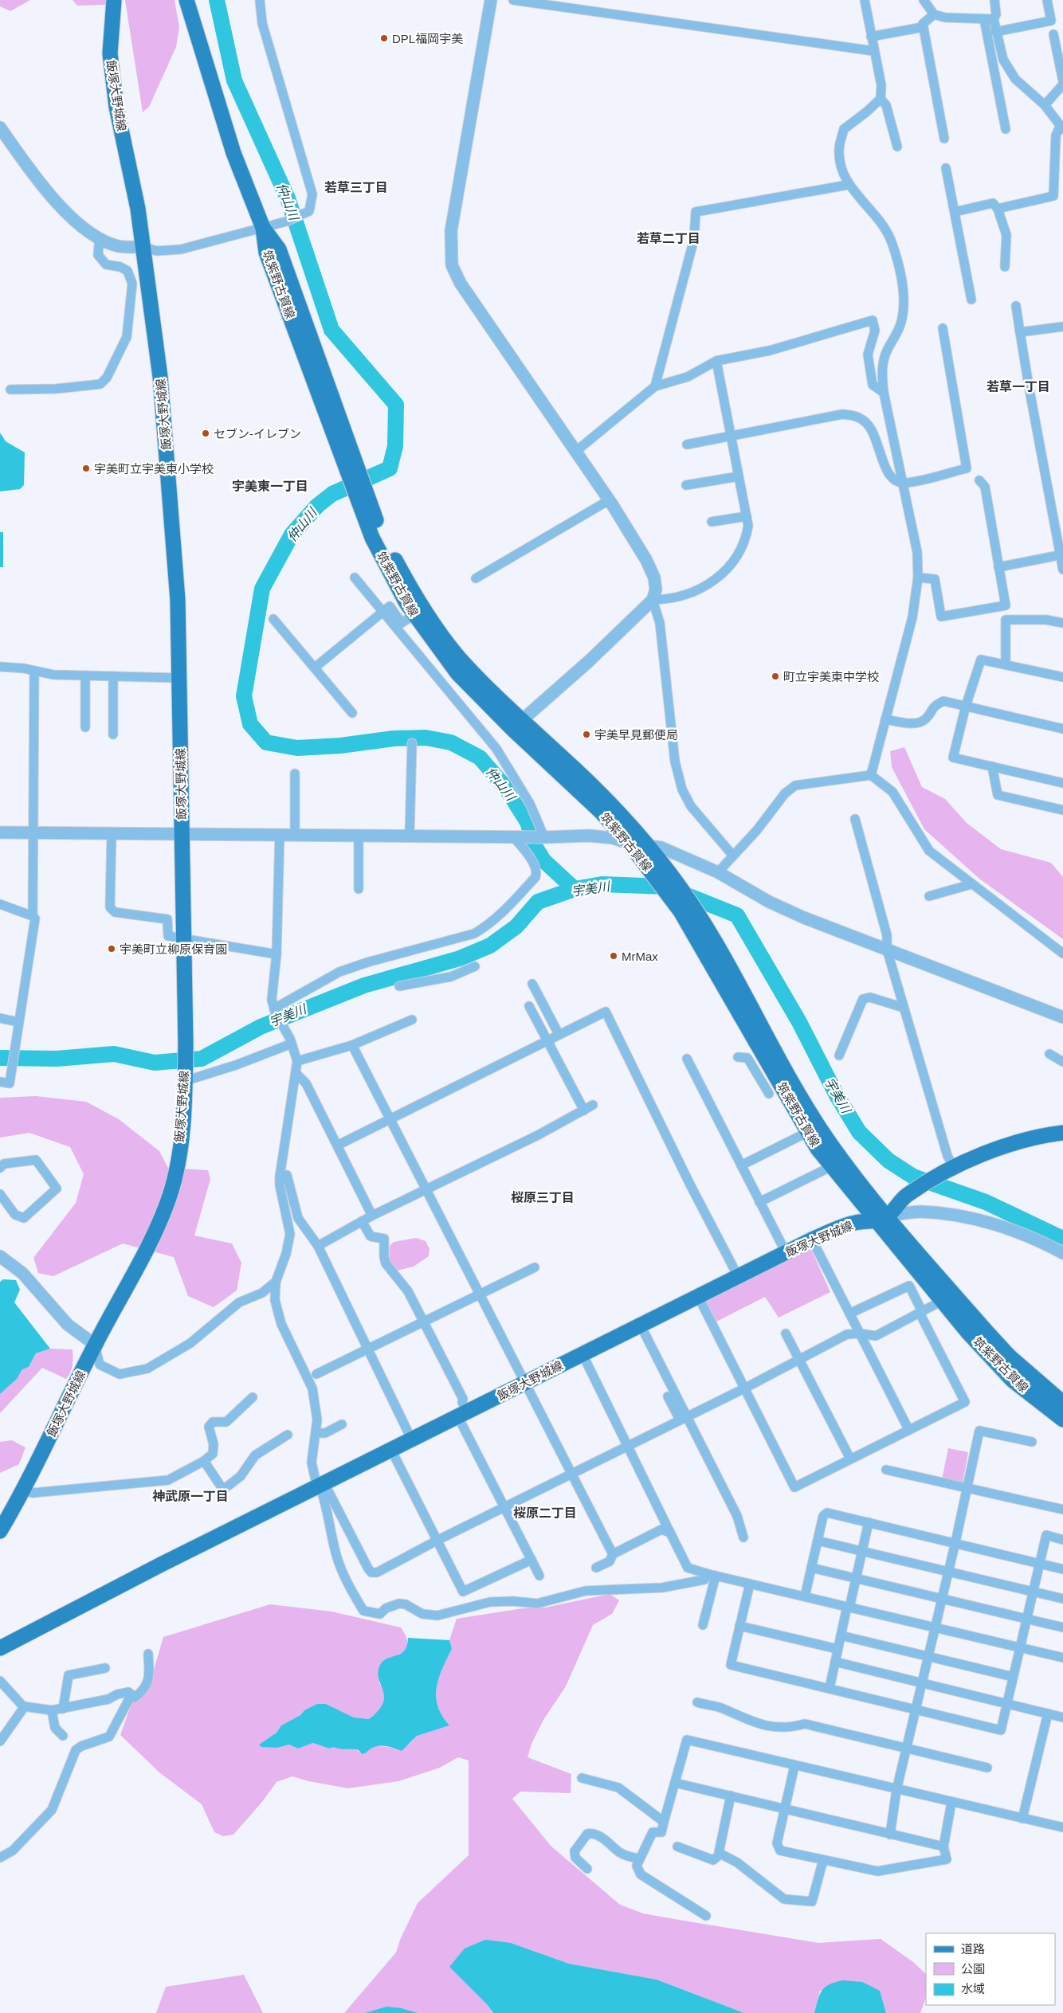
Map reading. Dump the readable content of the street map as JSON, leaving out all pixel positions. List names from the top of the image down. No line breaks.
{"streets":{"main road":["飯塚大野城線","筑紫野古賀線"]},"crossings":[["飯塚大野城線","筑紫野古賀線"]],"districts":["若草三丁目","若草二丁目","若草一丁目","宇美東一丁目","桜原三丁目","神武原一丁目","桜原二丁目"],"water":["仲山川","宇美川"],"places":["DPL福岡宇美","セブン-イレブン","宇美町立宇美東小学校","町立宇美東中学校","宇美早見郵便局","宇美町立柳原保育園","MrMax"],"legend":["道路","公園","水域"]}
